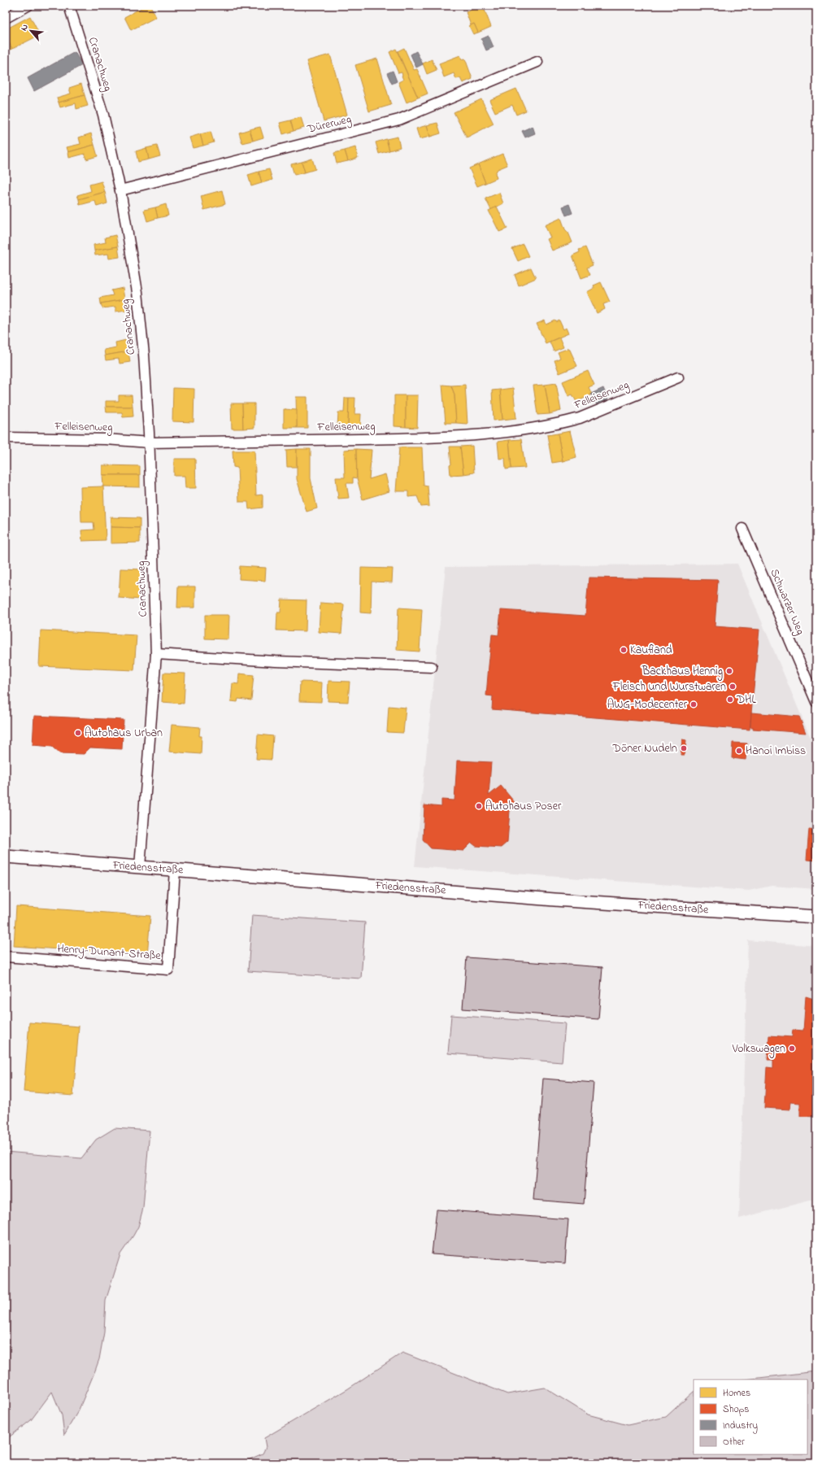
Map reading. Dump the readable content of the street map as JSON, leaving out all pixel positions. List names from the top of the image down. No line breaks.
{"streets":{"street":["Cranachweg","Dürerweg","Felleisenweg","Schwarzer Weg","Friedensstraße","Henry-Dunant-Straße"]},"crossings":[["Cranachweg","Dürerweg"],["Cranachweg","Felleisenweg"],["Cranachweg","Friedensstraße"],["Friedensstraße","Henry-Dunant-Straße"]],"places":["Kaufland","Backhaus Hennig","Fleisch und Wurstwaren","DHL","AWG-Modecenter","Autohaus Urban","Döner Nudeln","Hanoi Imbiss","Autohaus Poser","Volkswagen"],"legend":["Homes","Shops","Industry","Other"],"north":"top left"}
